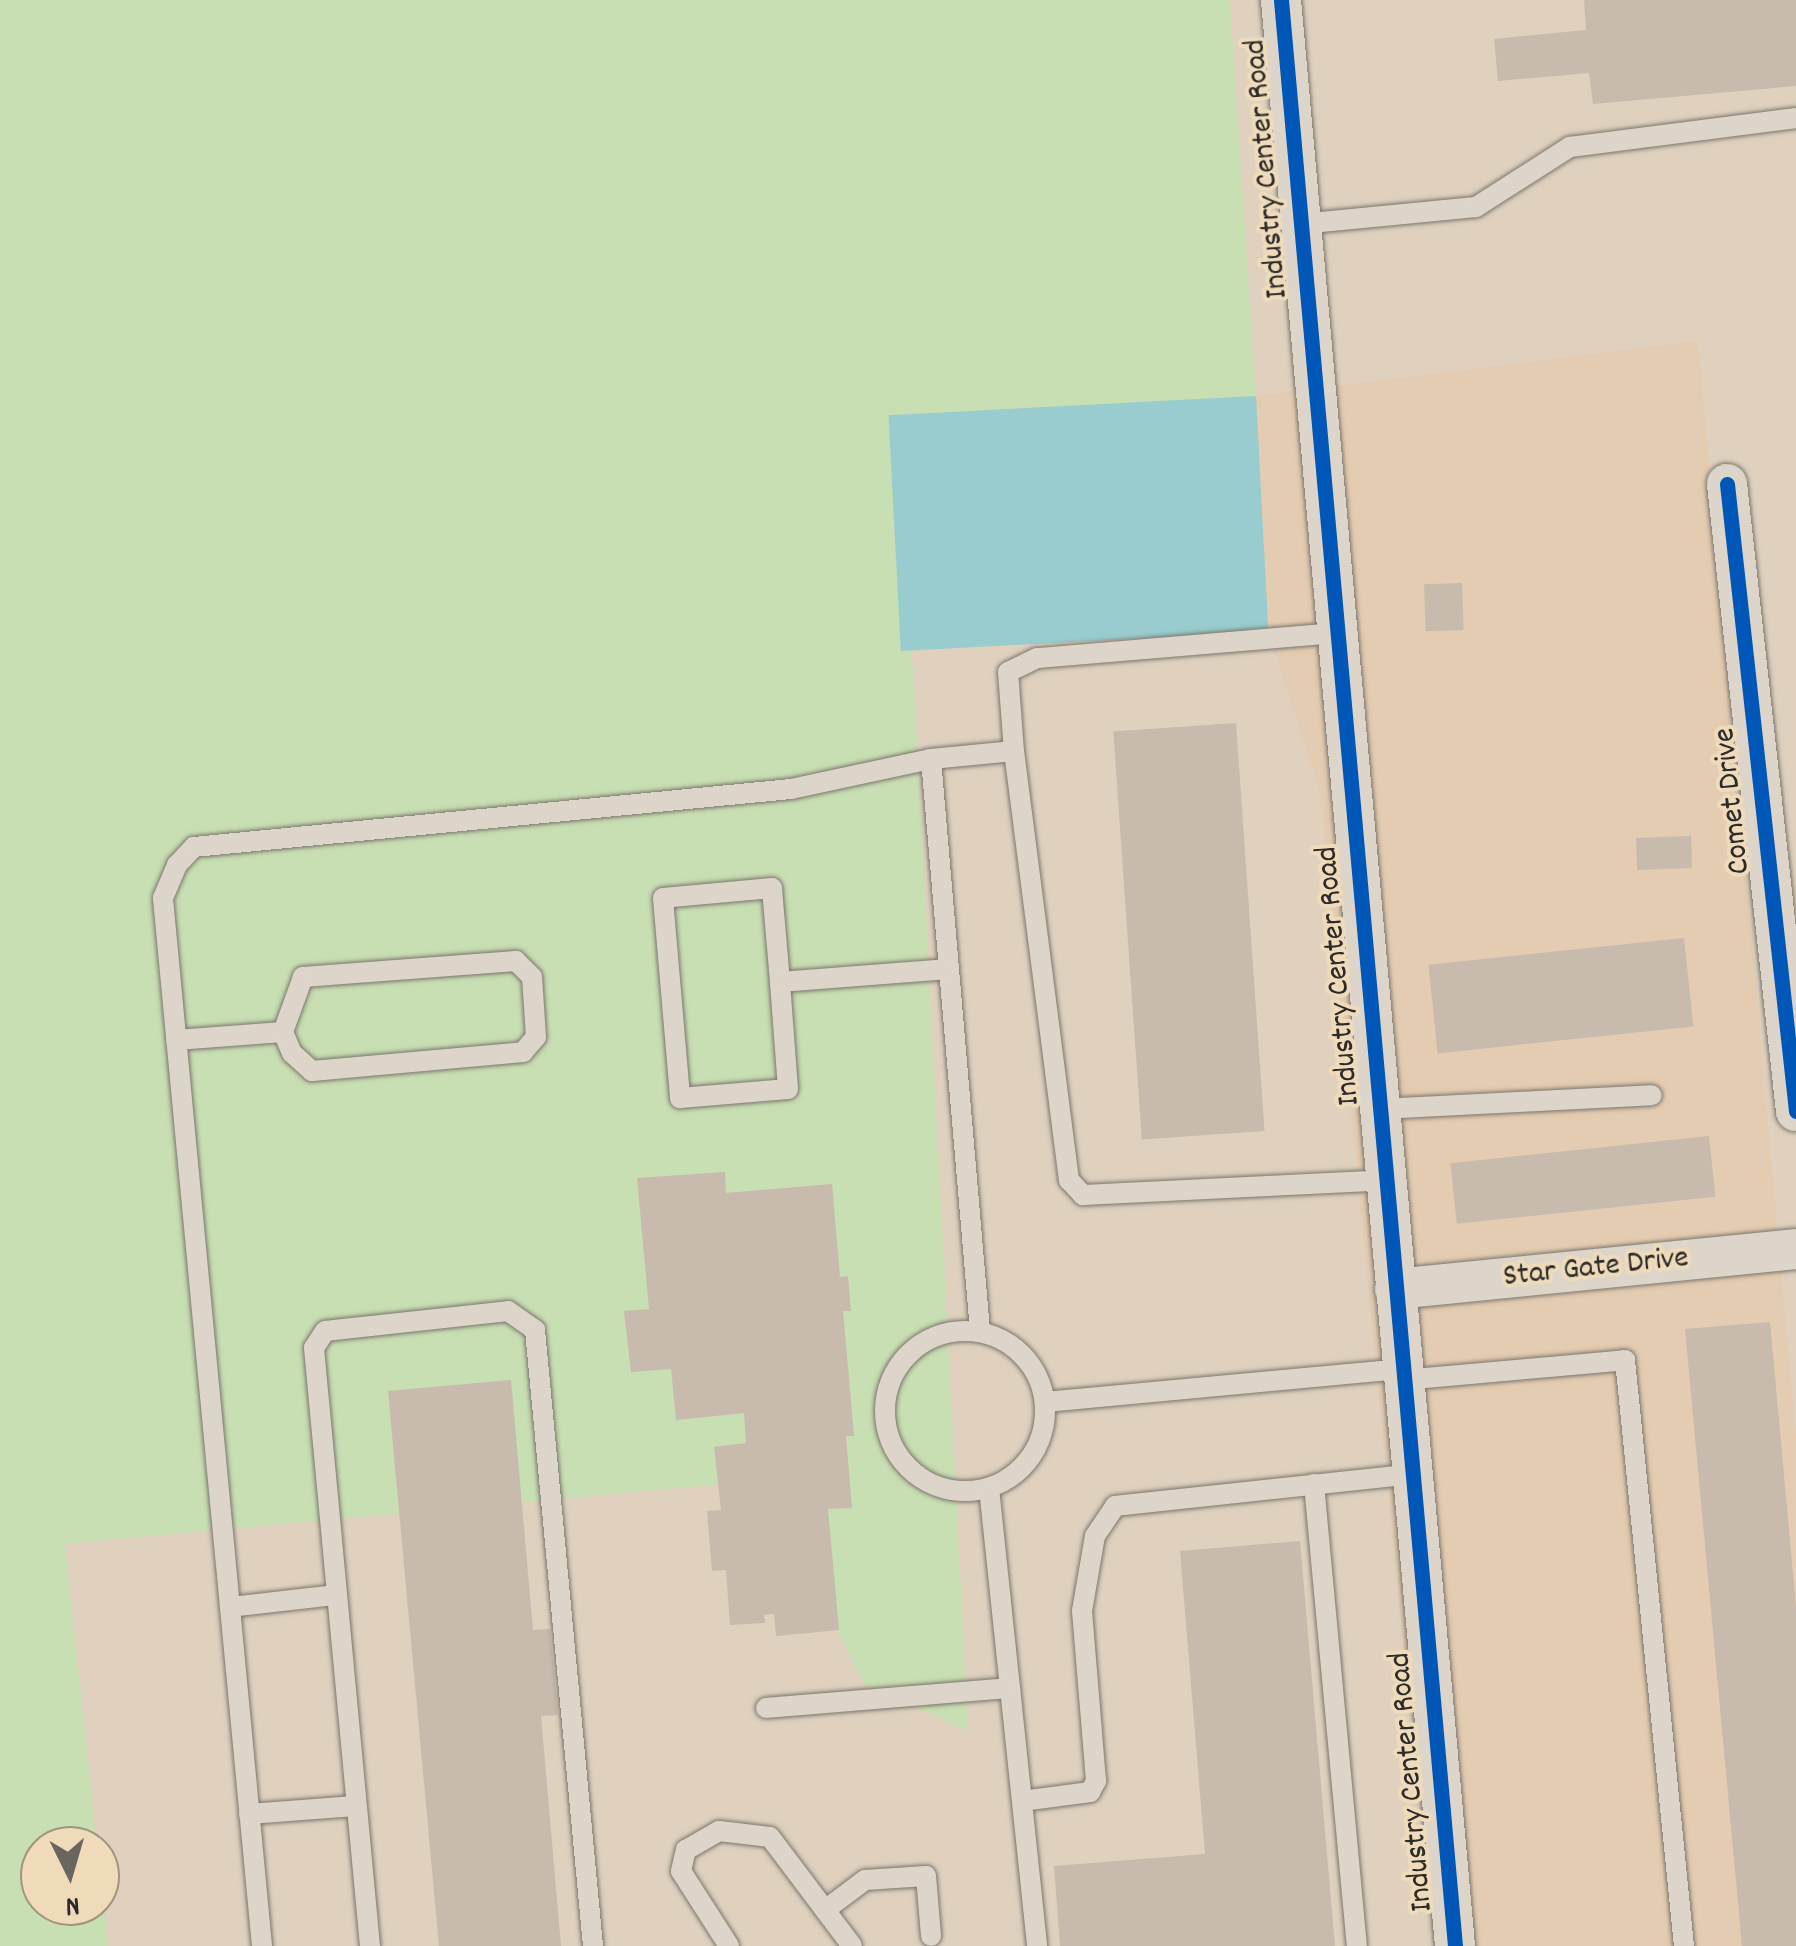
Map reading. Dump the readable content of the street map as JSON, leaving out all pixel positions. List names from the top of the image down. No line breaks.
{"streets":{"street":["Industry Center Road","Comet Drive","Star Gate Drive"]},"crossings":[["Industry Center Road","Star Gate Drive"]],"north":"bottom"}
